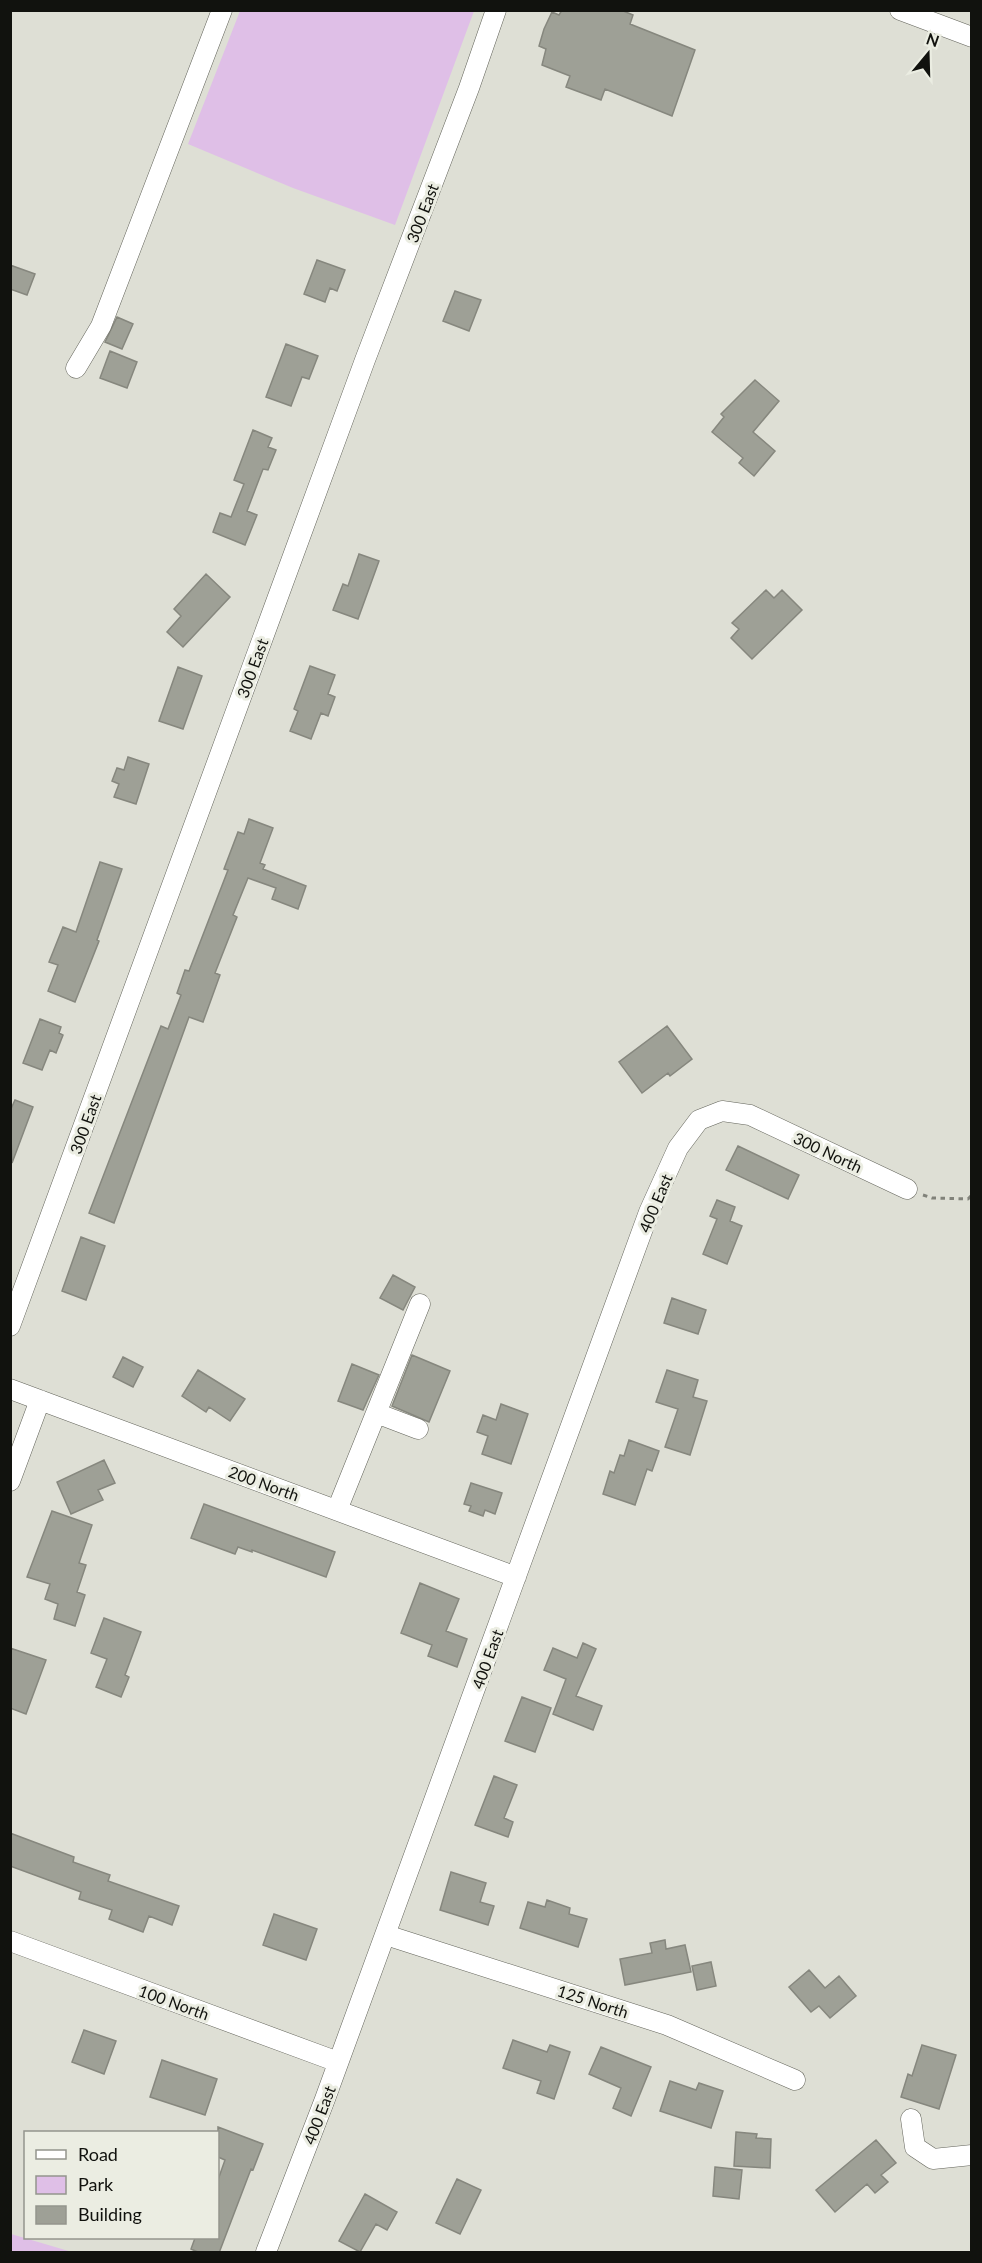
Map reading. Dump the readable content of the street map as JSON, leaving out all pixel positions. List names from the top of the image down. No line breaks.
{"streets":{"street":["300 East","300 North","400 East","200 North","125 North","100 North"]},"crossings":[["300 North","400 East"],["400 East","200 North"],["400 East","125 North"],["400 East","100 North"]],"legend":["Road","Park","Building"],"north":"top"}
